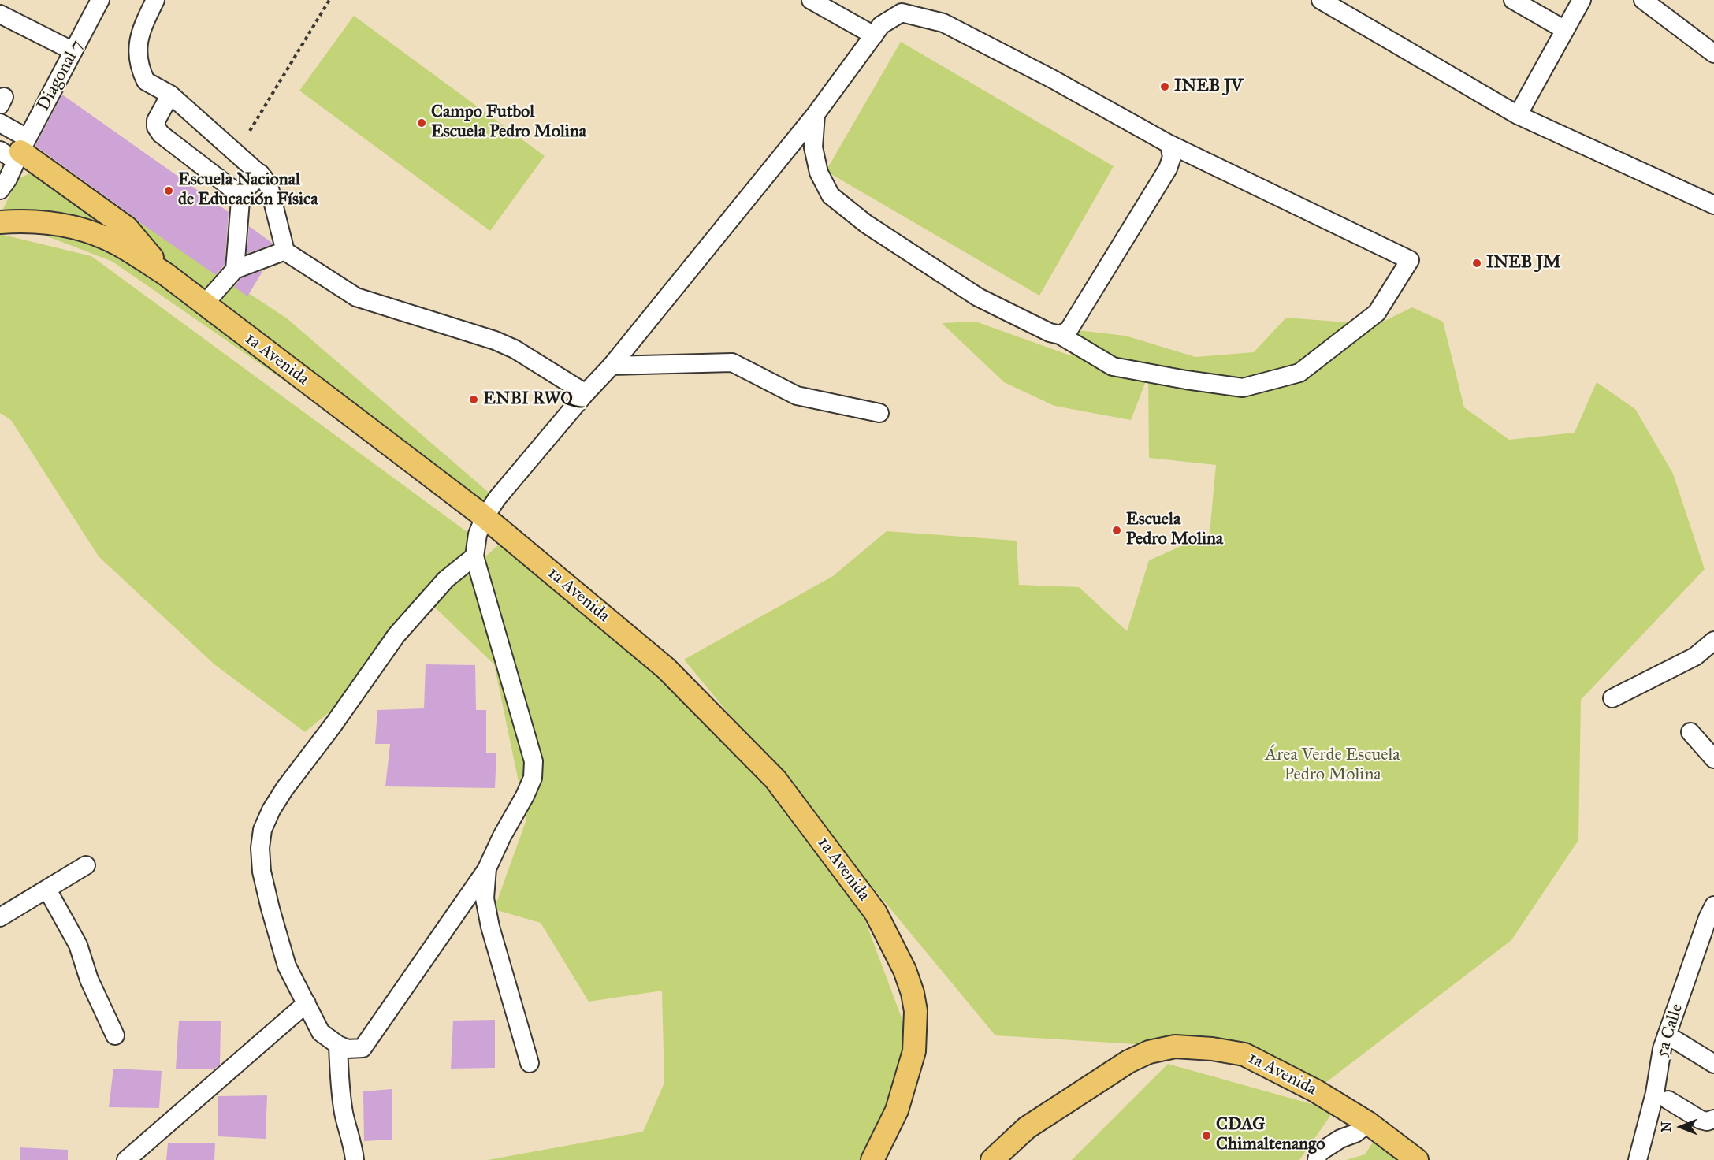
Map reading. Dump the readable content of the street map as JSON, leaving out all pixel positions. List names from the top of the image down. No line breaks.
{"streets":{"main road":["1a Avenida"],"street":["Diagonal 7","5a Calle"]},"parks":["Área Verde Escuela Pedro Molina"],"places":["INEB JV","Campo Futbol Escuela Pedro Molina","Escuela Nacional de Educación Física","INEB JM","ENBI RWQ","Escuela Pedro Molina","CDAG Chimaltenango"],"north":"left"}
